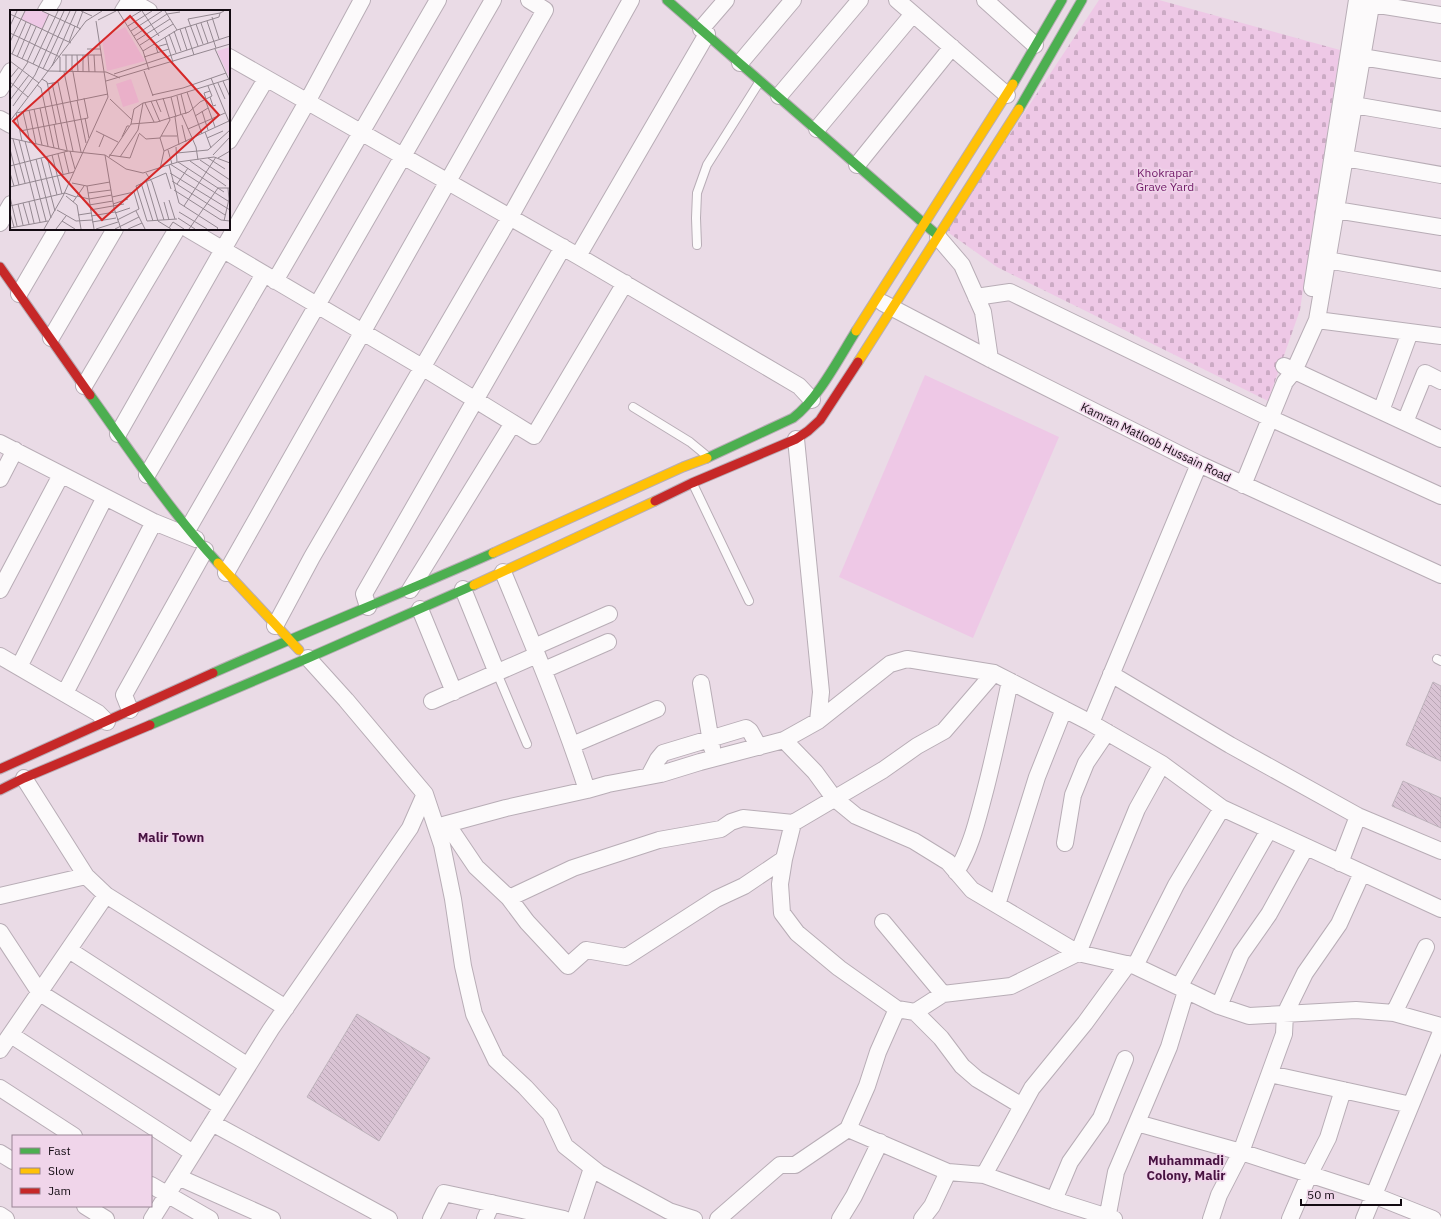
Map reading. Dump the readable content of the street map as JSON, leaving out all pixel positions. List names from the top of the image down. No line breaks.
{"streets":{"street":["Kamran Matloob Hussain Road"]},"districts":["Malir Town","Muhammadi Colony, Malir"],"parks":["Khokrapar Grave Yard"],"legend":["Fast","Slow","Jam"],"scale_bar":"50 m"}
